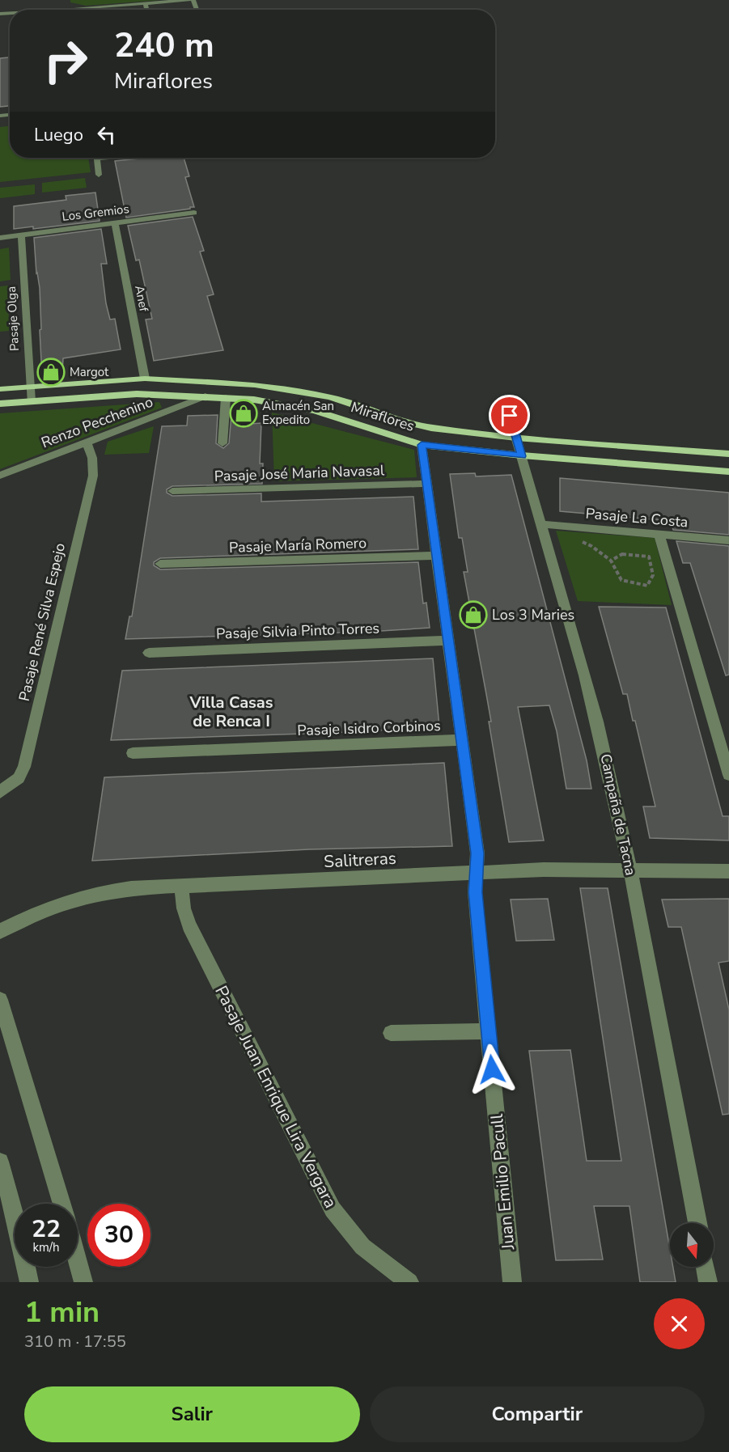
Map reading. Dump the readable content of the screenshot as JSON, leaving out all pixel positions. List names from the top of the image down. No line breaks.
{"streets":{"main road":["Miraflores"],"street":["Los Gremios","Anef","Pasaje Olga","Renzo Pecchenino","Pasaje José Maria Navasal","Pasaje La Costa","Pasaje María Romero","Pasaje René Silva Espejo","Pasaje Silvia Pinto Torres","Pasaje Isidro Corbinos","Campaña de Tacna","Salitreras","Pasaje Juan Enrique Lira Vergara","Juan Emilio Pacull"]},"crossings":[["Los Gremios","Anef"],["Los Gremios","Pasaje Olga"],["Anef","Miraflores"],["Pasaje Olga","Miraflores"],["Miraflores","Renzo Pecchenino"],["Miraflores","Campaña de Tacna"],["Miraflores","Juan Emilio Pacull"],["Renzo Pecchenino","Pasaje René Silva Espejo"],["Pasaje José Maria Navasal","Juan Emilio Pacull"],["Pasaje La Costa","Campaña de Tacna"],["Pasaje María Romero","Juan Emilio Pacull"],["Pasaje Silvia Pinto Torres","Juan Emilio Pacull"],["Pasaje Isidro Corbinos","Juan Emilio Pacull"],["Campaña de Tacna","Salitreras"],["Salitreras","Pasaje Juan Enrique Lira Vergara"],["Salitreras","Juan Emilio Pacull"]],"districts":["Villa Casas de Renca I"],"places":{"shop":["Margot","Almacén San Expedito","Los 3 Maries"]},"north":"bottom","page":{"turn":["240 m","Miraflores"],"then":"Luego","speed":"22 km/h","limit":"30","heading":["1 min","310 m · 17:55"],"buttons":["Salir","Compartir"]}}
